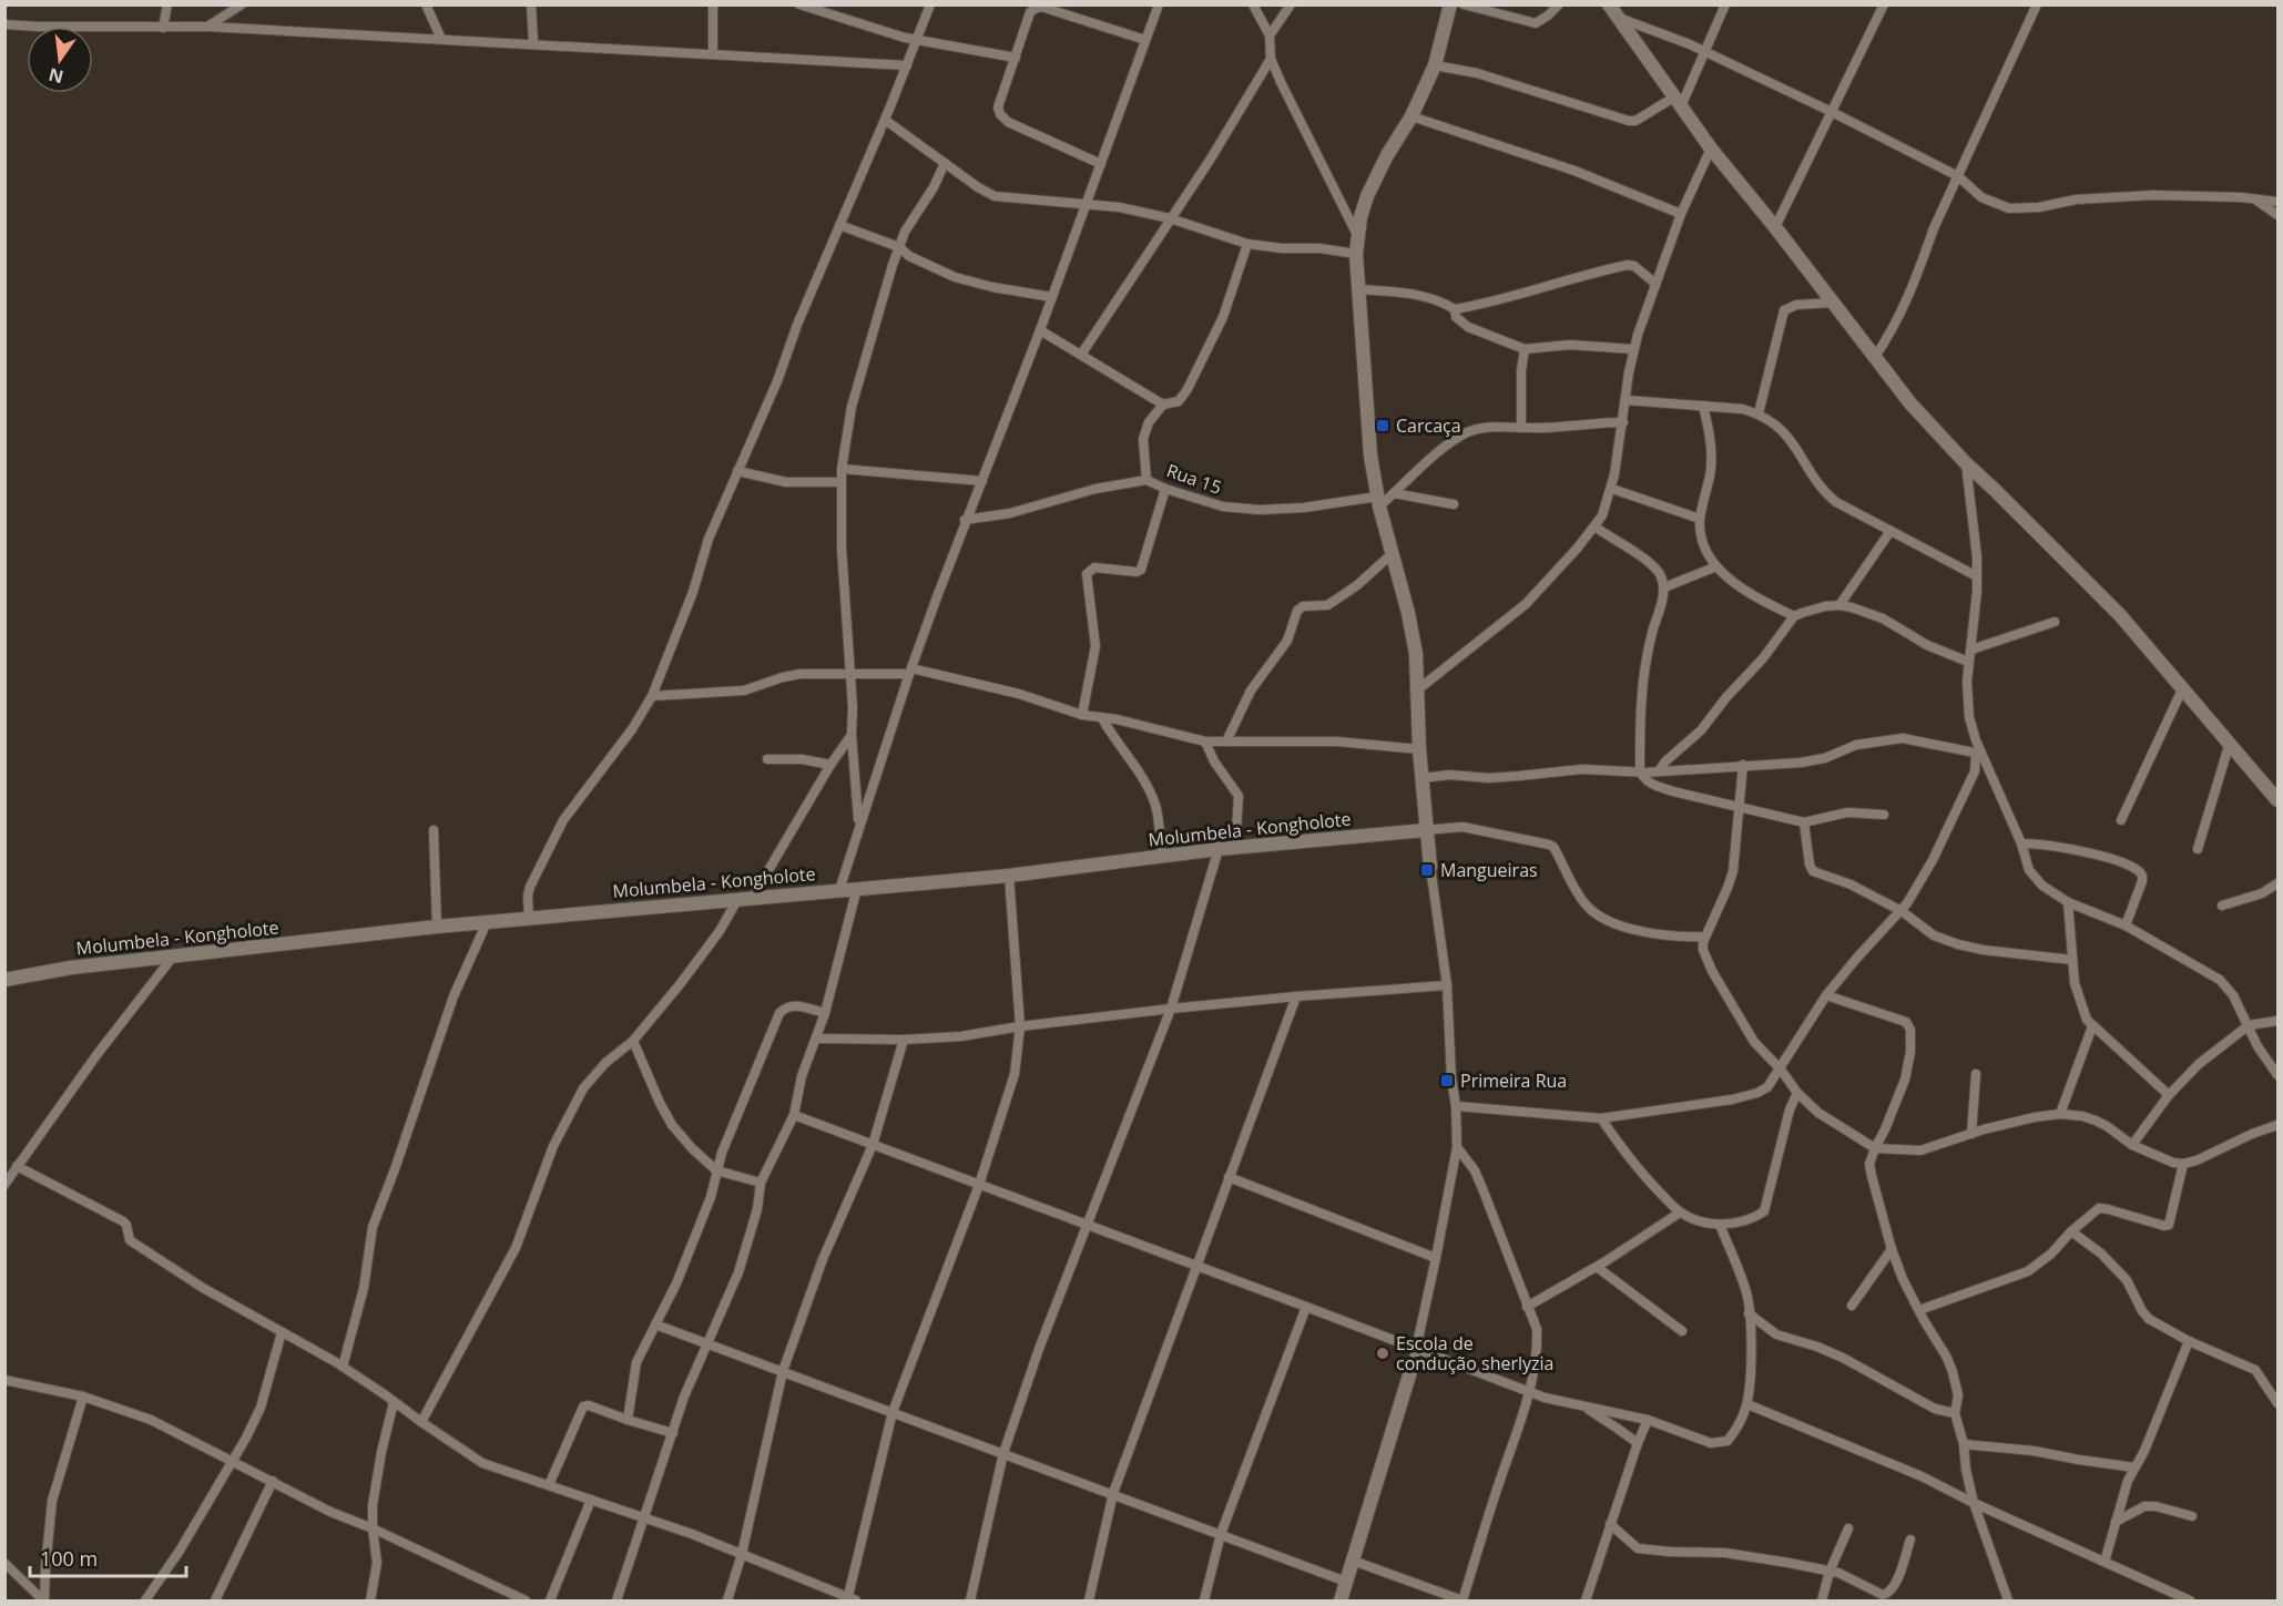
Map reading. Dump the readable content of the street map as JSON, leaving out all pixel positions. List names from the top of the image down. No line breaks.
{"streets":{"street":["Rua 15","Molumbela - Kongholote"]},"places":{"transit":["Carcaça","Mangueiras","Primeira Rua"],"other":["Escola de condução sherlyzia"]},"scale_bar":"100 m","north":"bottom"}
